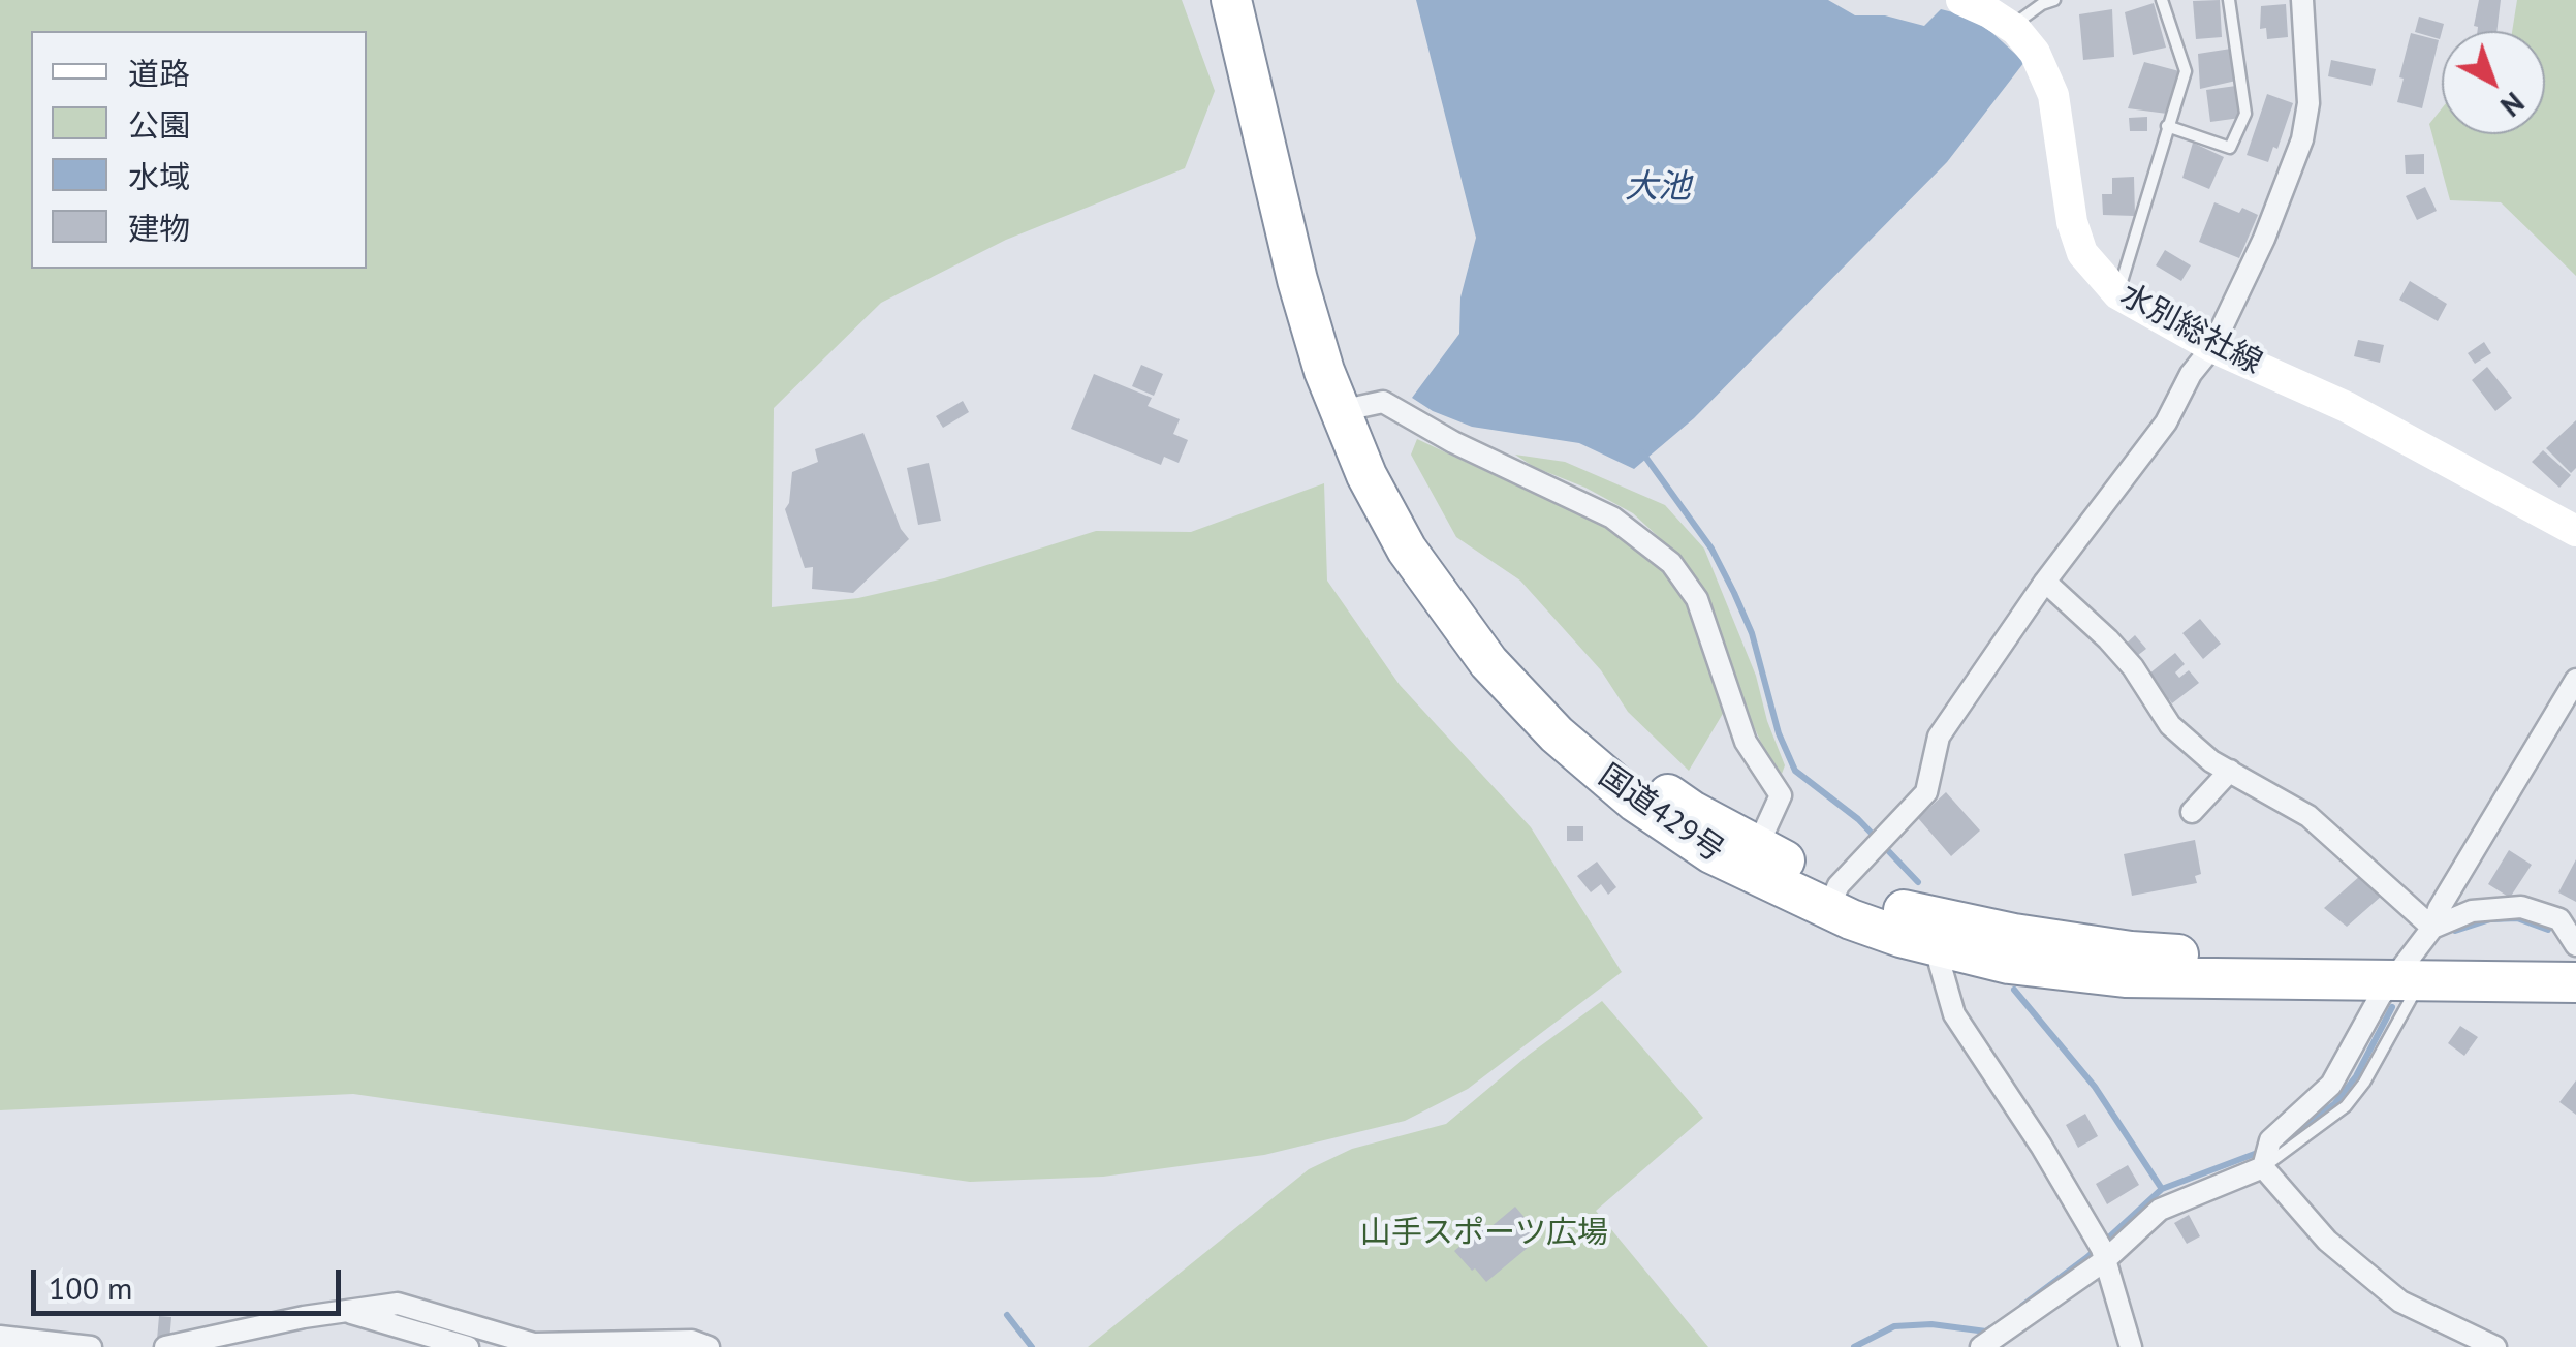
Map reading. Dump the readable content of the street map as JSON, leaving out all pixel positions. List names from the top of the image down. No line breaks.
{"streets":{"highway":["国道429号"],"main road":["水別総社線"]},"water":["大池"],"parks":["山手スポーツ広場"],"legend":["道路","公園","水域","建物"],"scale_bar":"100 m","north":"bottom right"}
